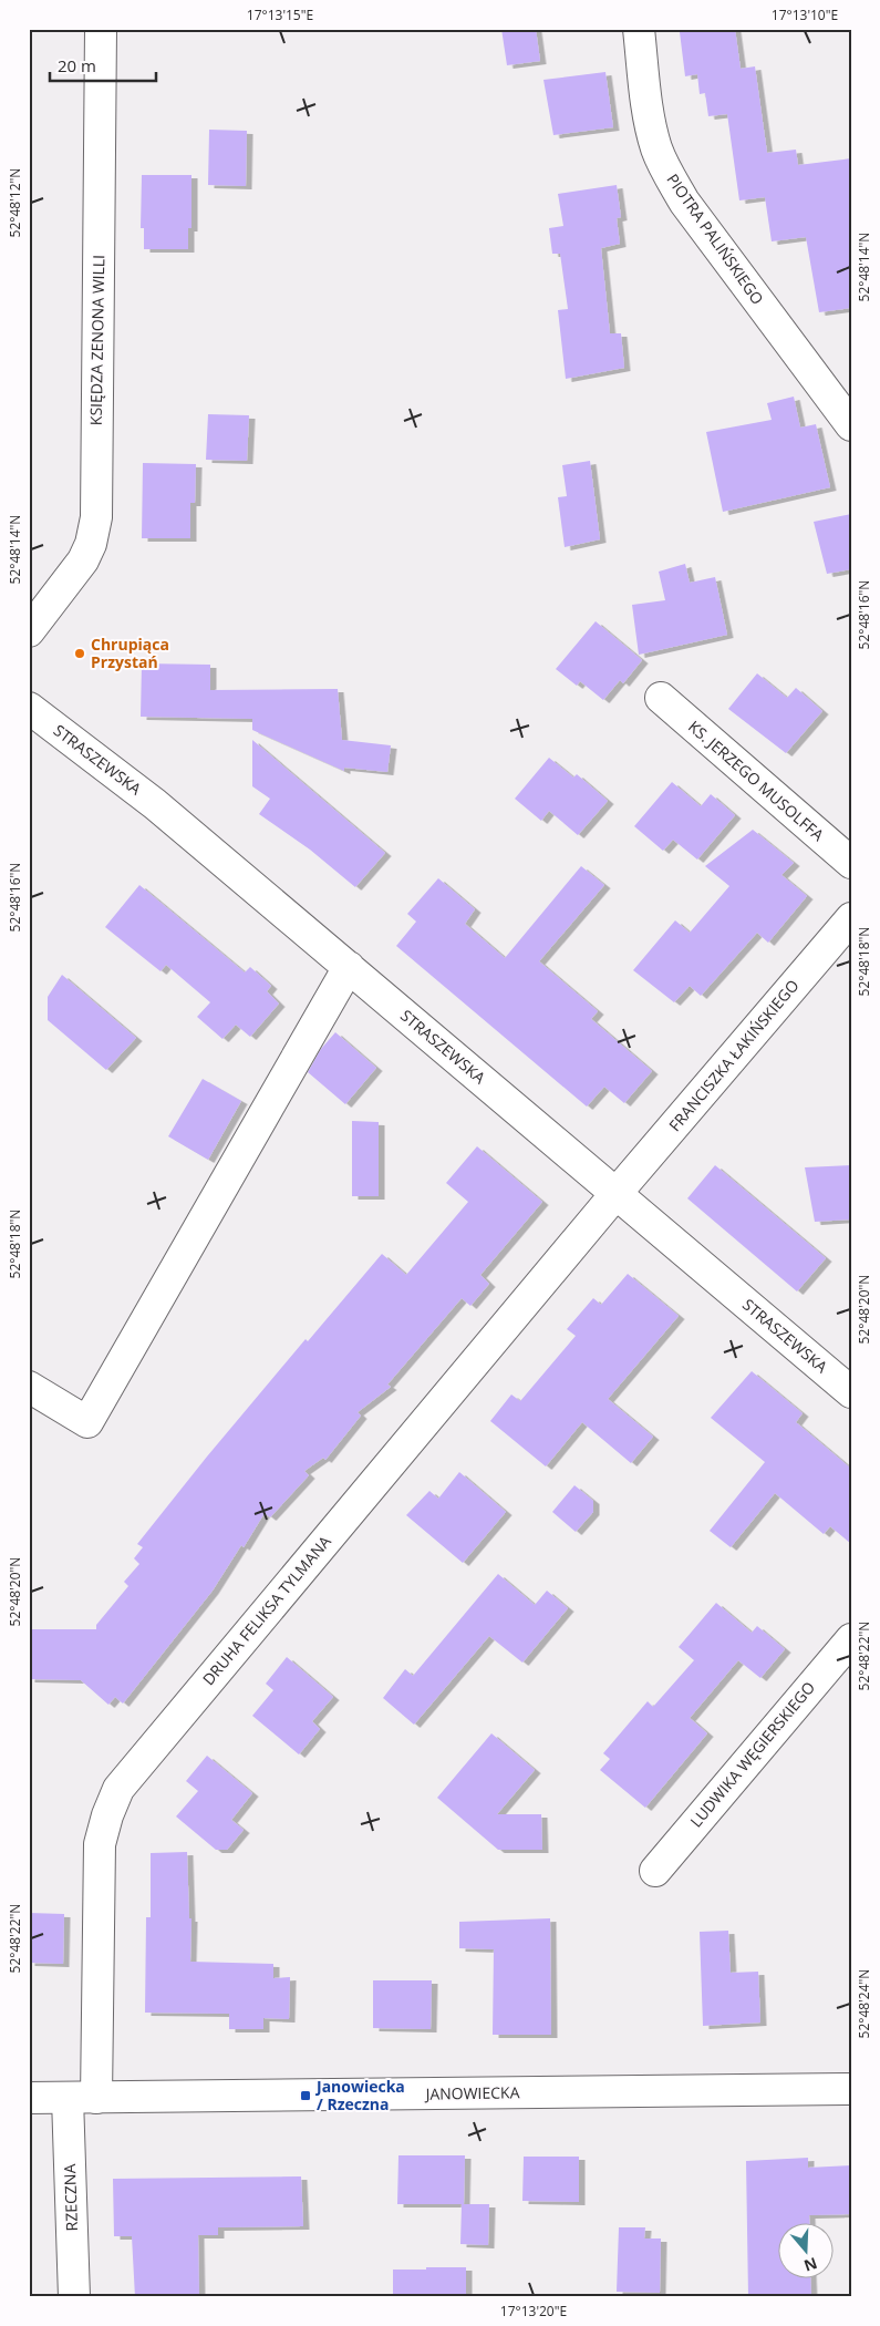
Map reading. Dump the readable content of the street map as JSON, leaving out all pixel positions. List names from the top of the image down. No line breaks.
{"streets":{"street":["PIOTRA PALIŃSKIEGO","KSIĘDZA ZENONA WILLI","STRASZEWSKA","KS. JERZEGO MUSOLFFA","FRANCISZKA ŁAKIŃSKIEGO","DRUHA FELIKSA TYLMANA","LUDWIKA WĘGIERSKIEGO","JANOWIECKA","RZECZNA"]},"crossings":[["STRASZEWSKA","FRANCISZKA ŁAKIŃSKIEGO"],["STRASZEWSKA","DRUHA FELIKSA TYLMANA"],["FRANCISZKA ŁAKIŃSKIEGO","DRUHA FELIKSA TYLMANA"],["DRUHA FELIKSA TYLMANA","JANOWIECKA"],["DRUHA FELIKSA TYLMANA","RZECZNA"],["JANOWIECKA","RZECZNA"]],"places":{"other":["Chrupiąca Przystań"],"transit":["Janowiecka / Rzeczna"]},"scale_bar":"20 m","north":"bottom","coordinates":["17°13'15\"E","17°13'10\"E","52°48'12\"N","52°48'14\"N","52°48'16\"N","52°48'18\"N","52°48'20\"N","52°48'22\"N","52°48'24\"N","17°13'20\"E"]}
